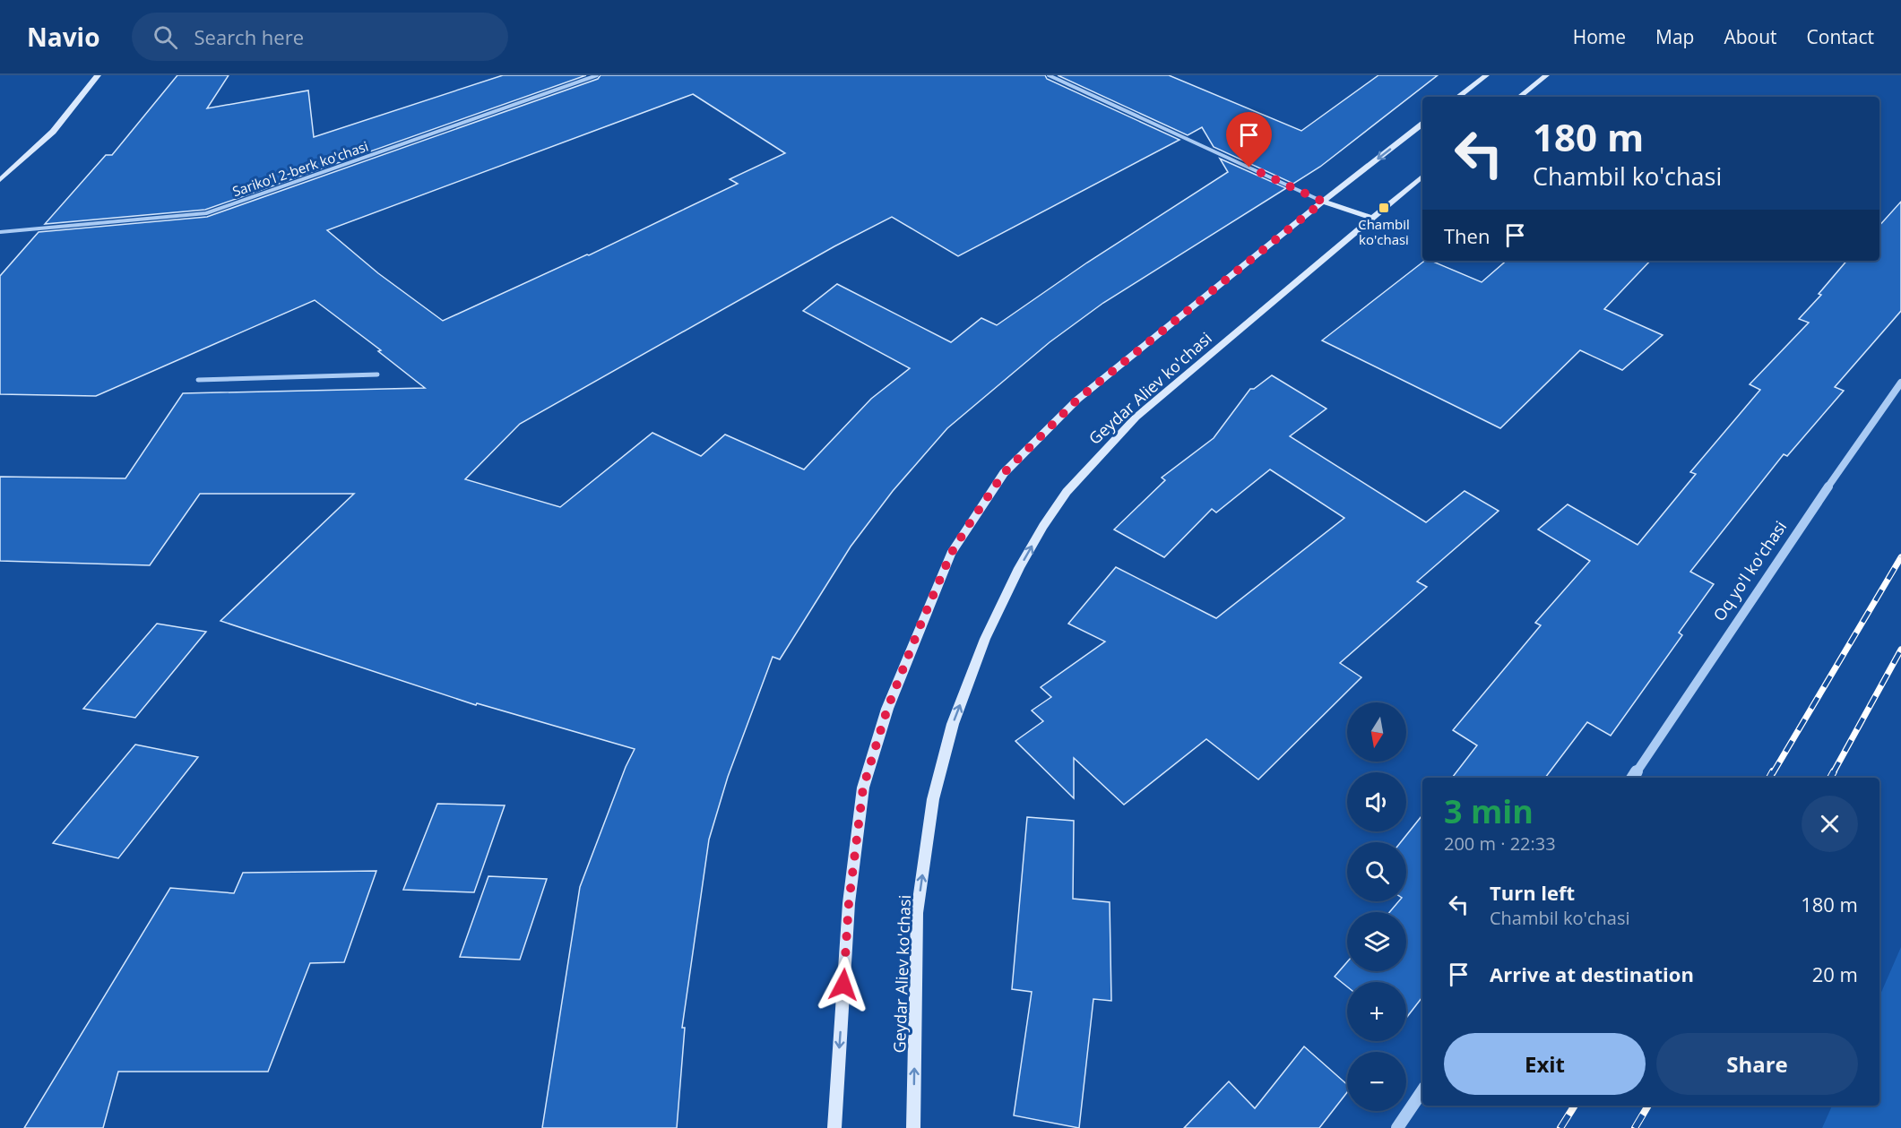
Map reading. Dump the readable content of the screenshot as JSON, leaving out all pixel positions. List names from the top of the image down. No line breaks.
{"streets":{"main road":["Geydar Aliev ko'chasi"],"street":["Sariko'l 2-berk ko'chasi","Oq yo'l ko'chasi"]},"places":{"transit":["Chambil ko'chasi"]},"north":"bottom","page":{"header":"Navio","search":"Search here","nav":["Home","Map","About","Contact"],"turn":["180 m","Chambil ko'chasi"],"then":"Then","map_buttons":["+","−"],"heading":["3 min","200 m · 22:33"],"list":[{"name":"Turn left","note":"Chambil ko'chasi","value":"180 m"},{"name":"Arrive at destination","value":"20 m"}],"buttons":["Exit","Share"]}}
